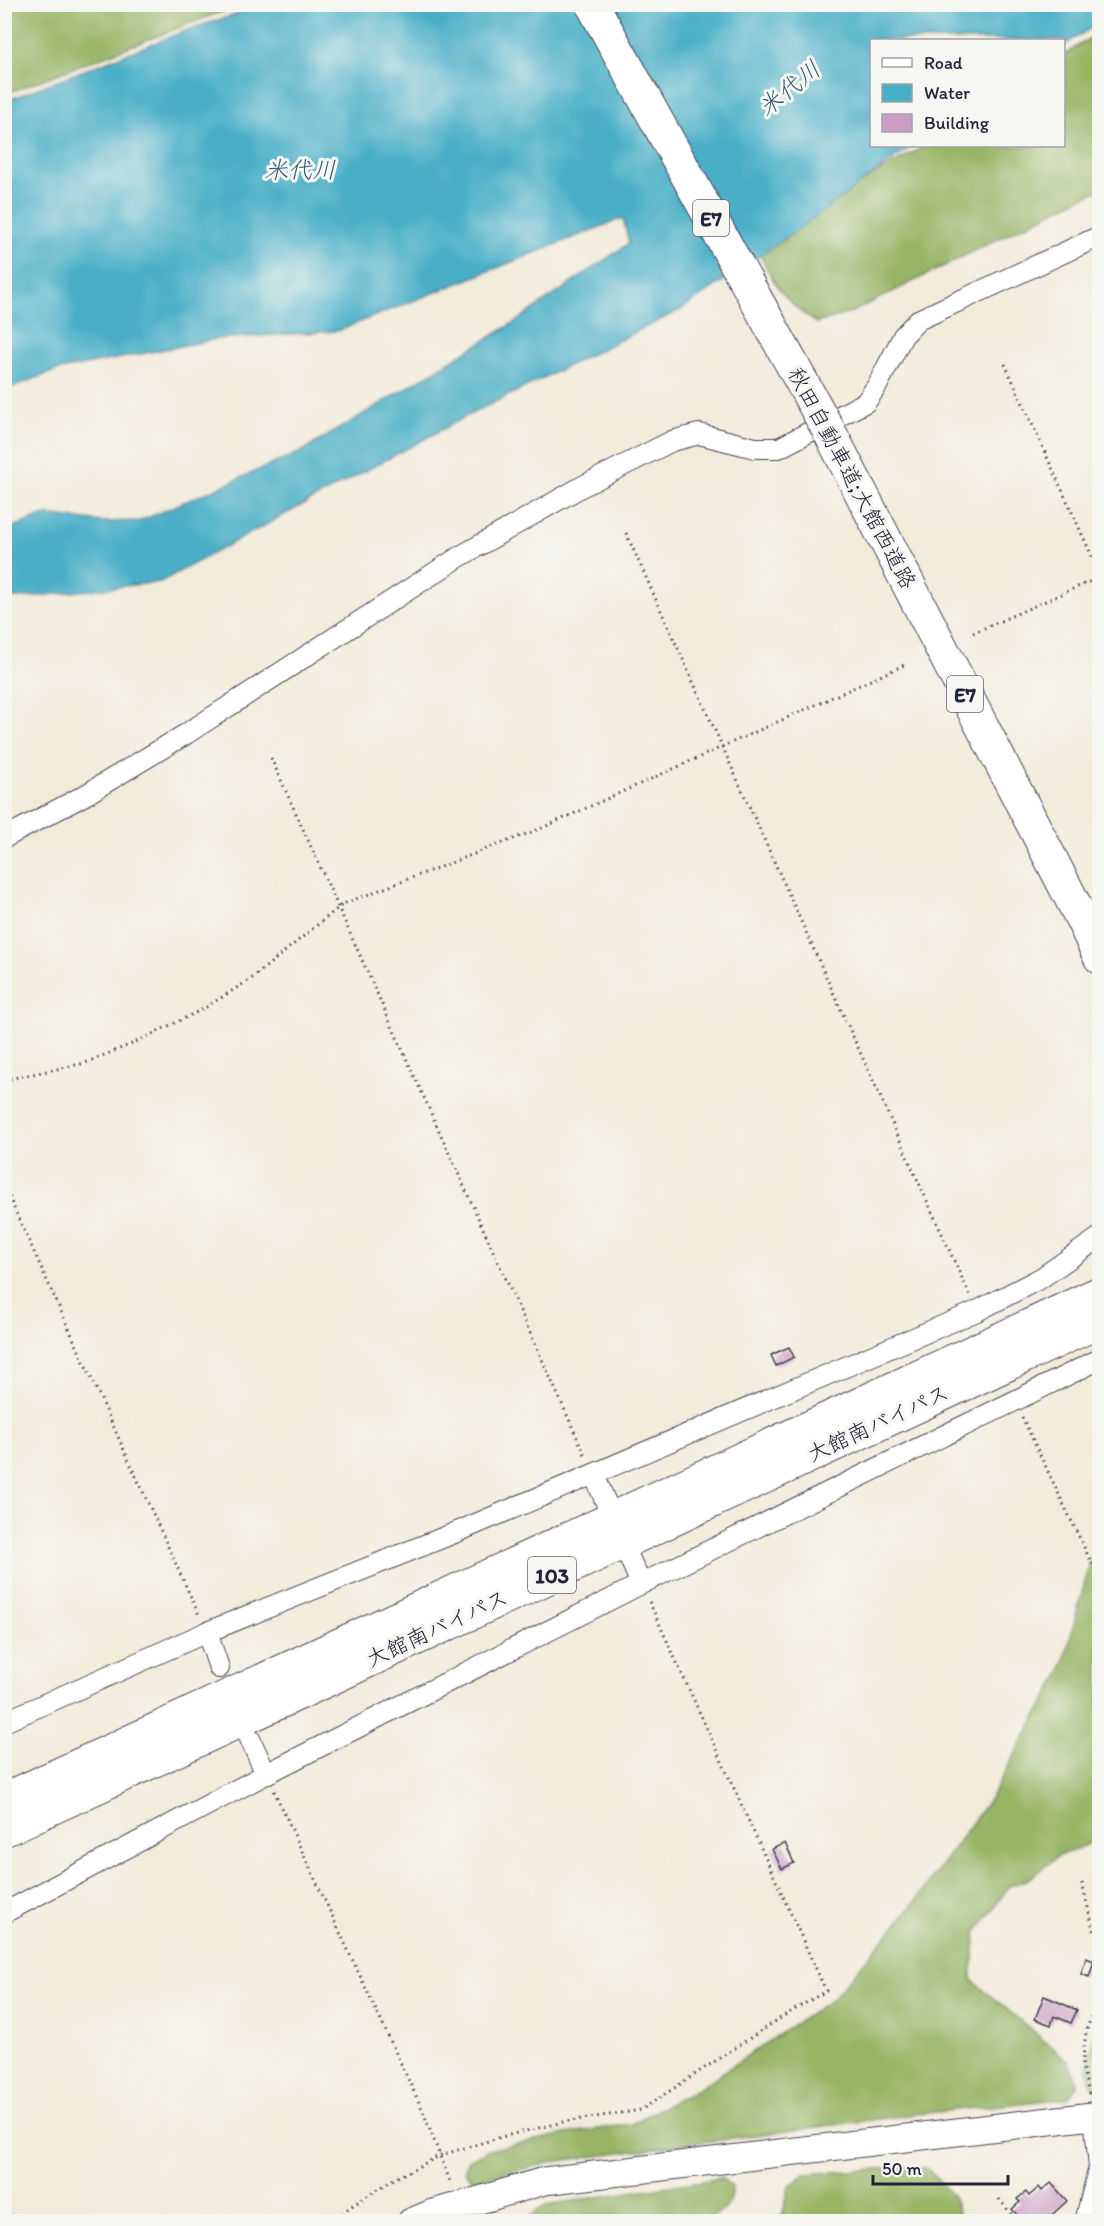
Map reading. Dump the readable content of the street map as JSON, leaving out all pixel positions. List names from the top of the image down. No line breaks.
{"streets":{"highway":["E7","秋田自動車道;大館西道路","大館南バイパス","103"]},"water":["米代川"],"legend":["Road","Water","Building"],"scale_bar":"50 m"}
